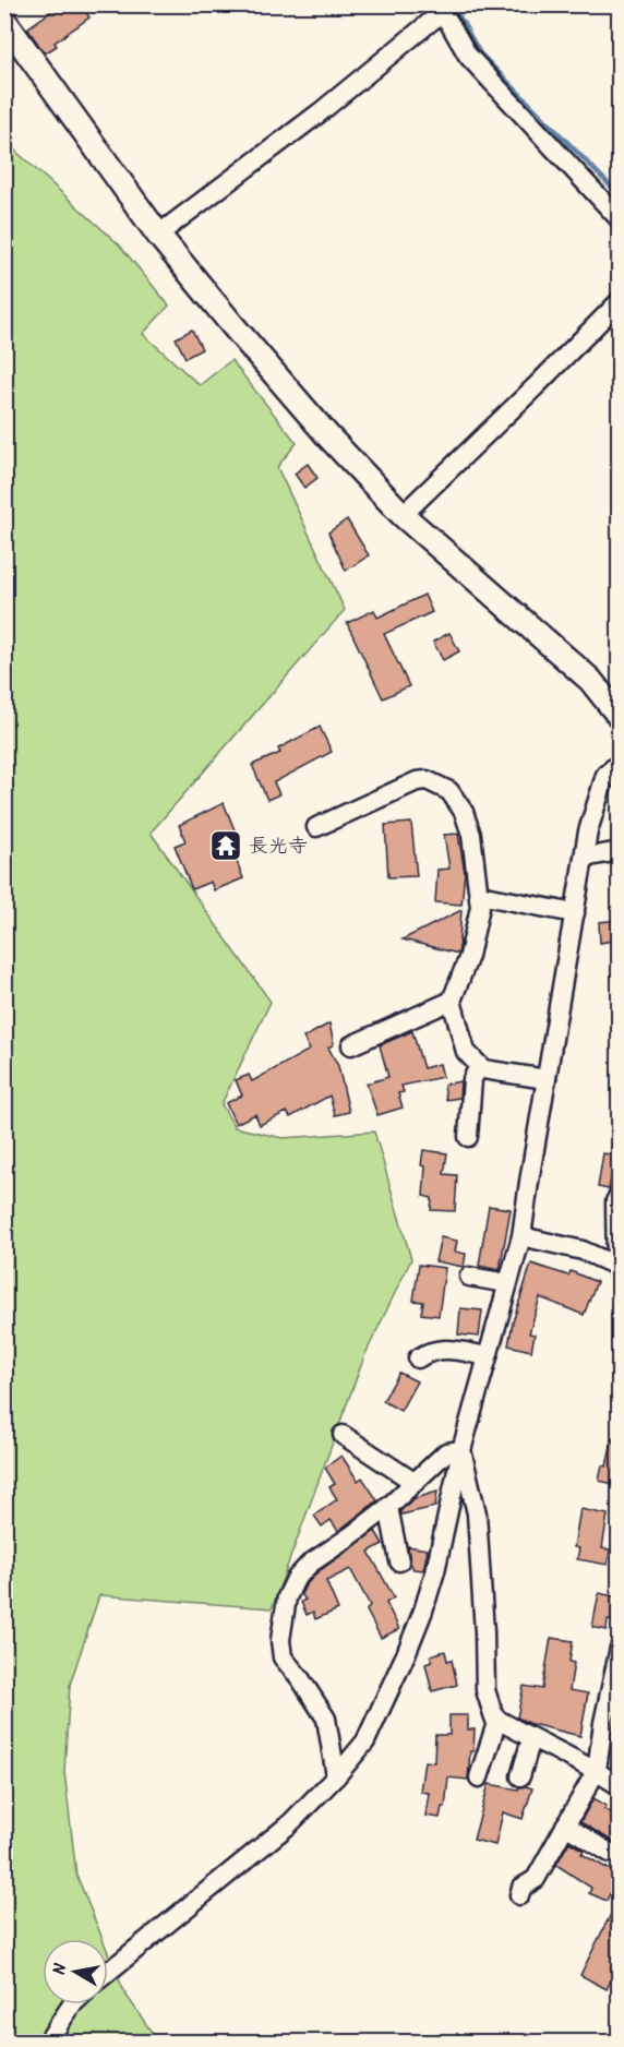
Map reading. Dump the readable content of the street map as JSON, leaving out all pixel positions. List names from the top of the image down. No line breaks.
{"places":{"temple":["長光寺"]},"north":"left"}
